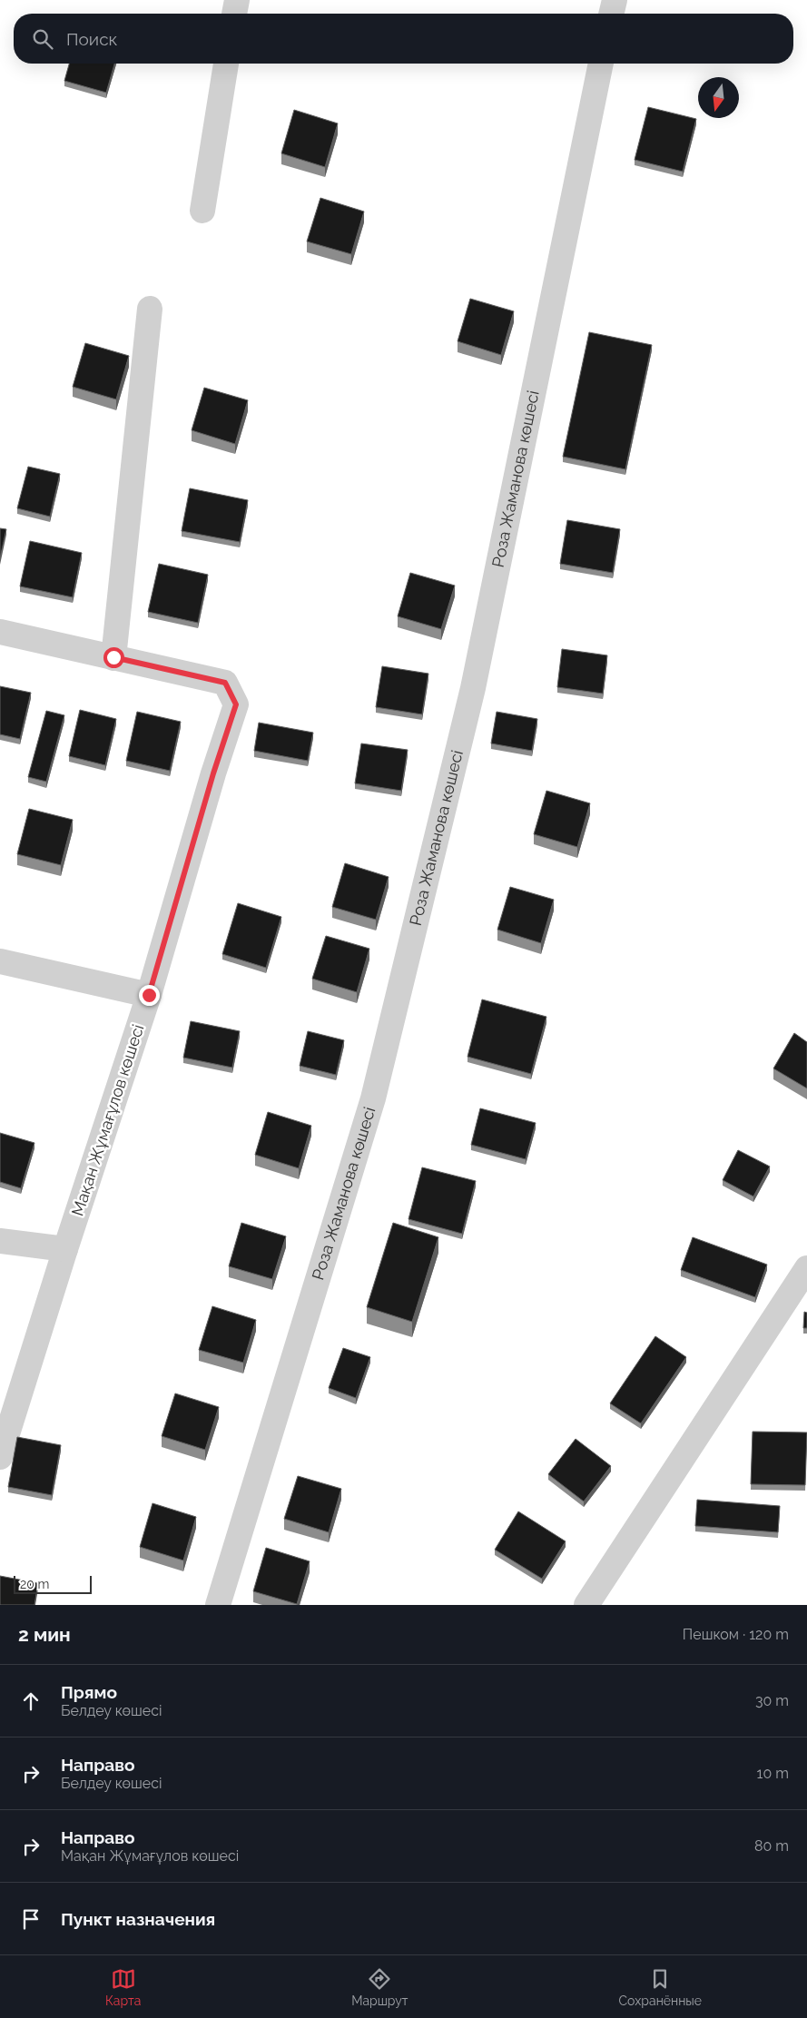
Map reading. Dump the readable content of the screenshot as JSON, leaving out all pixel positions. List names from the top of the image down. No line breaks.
{"streets":{"street":["Роза Жаманова көшесі","Мақан Жұмағұлов көшесі"]},"scale_bar":"20 m","north":"bottom","page":{"search":"Поиск","scale":"20 m","heading":["2 мин","Пешком · 120 m"],"list":[["Прямо","Белдеу көшесі","30 m"],["Направо","Белдеу көшесі","10 m"],["Направо","Мақан Жұмағұлов көшесі","80 m"],"Пункт назначения"],"nav":["Карта","Маршрут","Сохранённые"]}}
